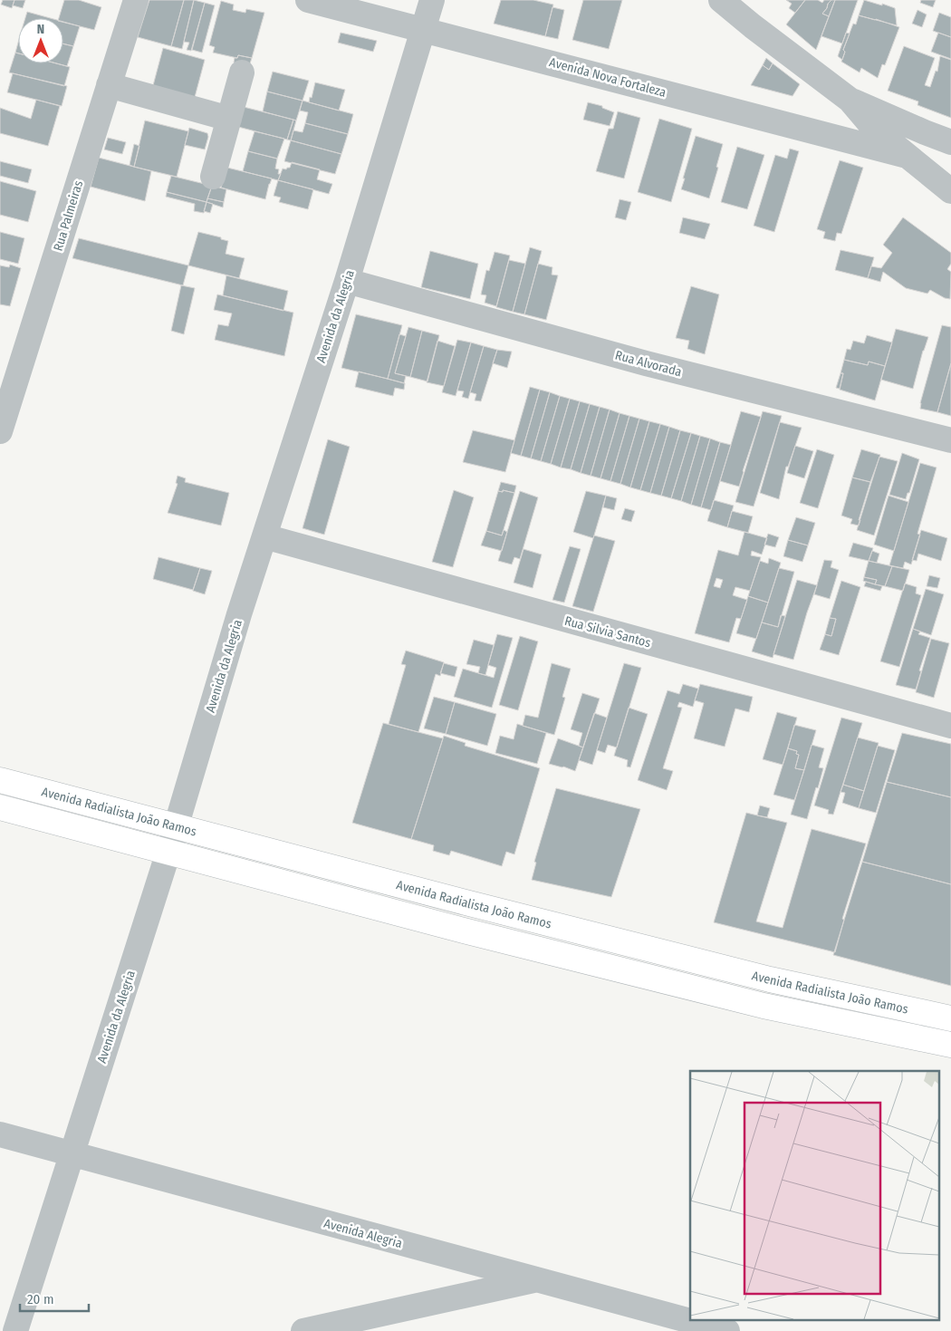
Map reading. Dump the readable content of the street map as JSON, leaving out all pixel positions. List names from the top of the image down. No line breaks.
{"streets":{"main road":["Avenida Radialista João Ramos"],"street":["Avenida Nova Fortaleza","Rua Palmeiras","Avenida da Alegria","Rua Alvorada","Rua Silvia Santos","Avenida Alegria"]},"crossings":[["Avenida Nova Fortaleza","Avenida da Alegria"],["Avenida da Alegria","Rua Alvorada"],["Avenida da Alegria","Rua Silvia Santos"],["Avenida da Alegria","Avenida Radialista João Ramos"],["Avenida da Alegria","Avenida Alegria"]],"scale_bar":"20 m","north":"top"}
